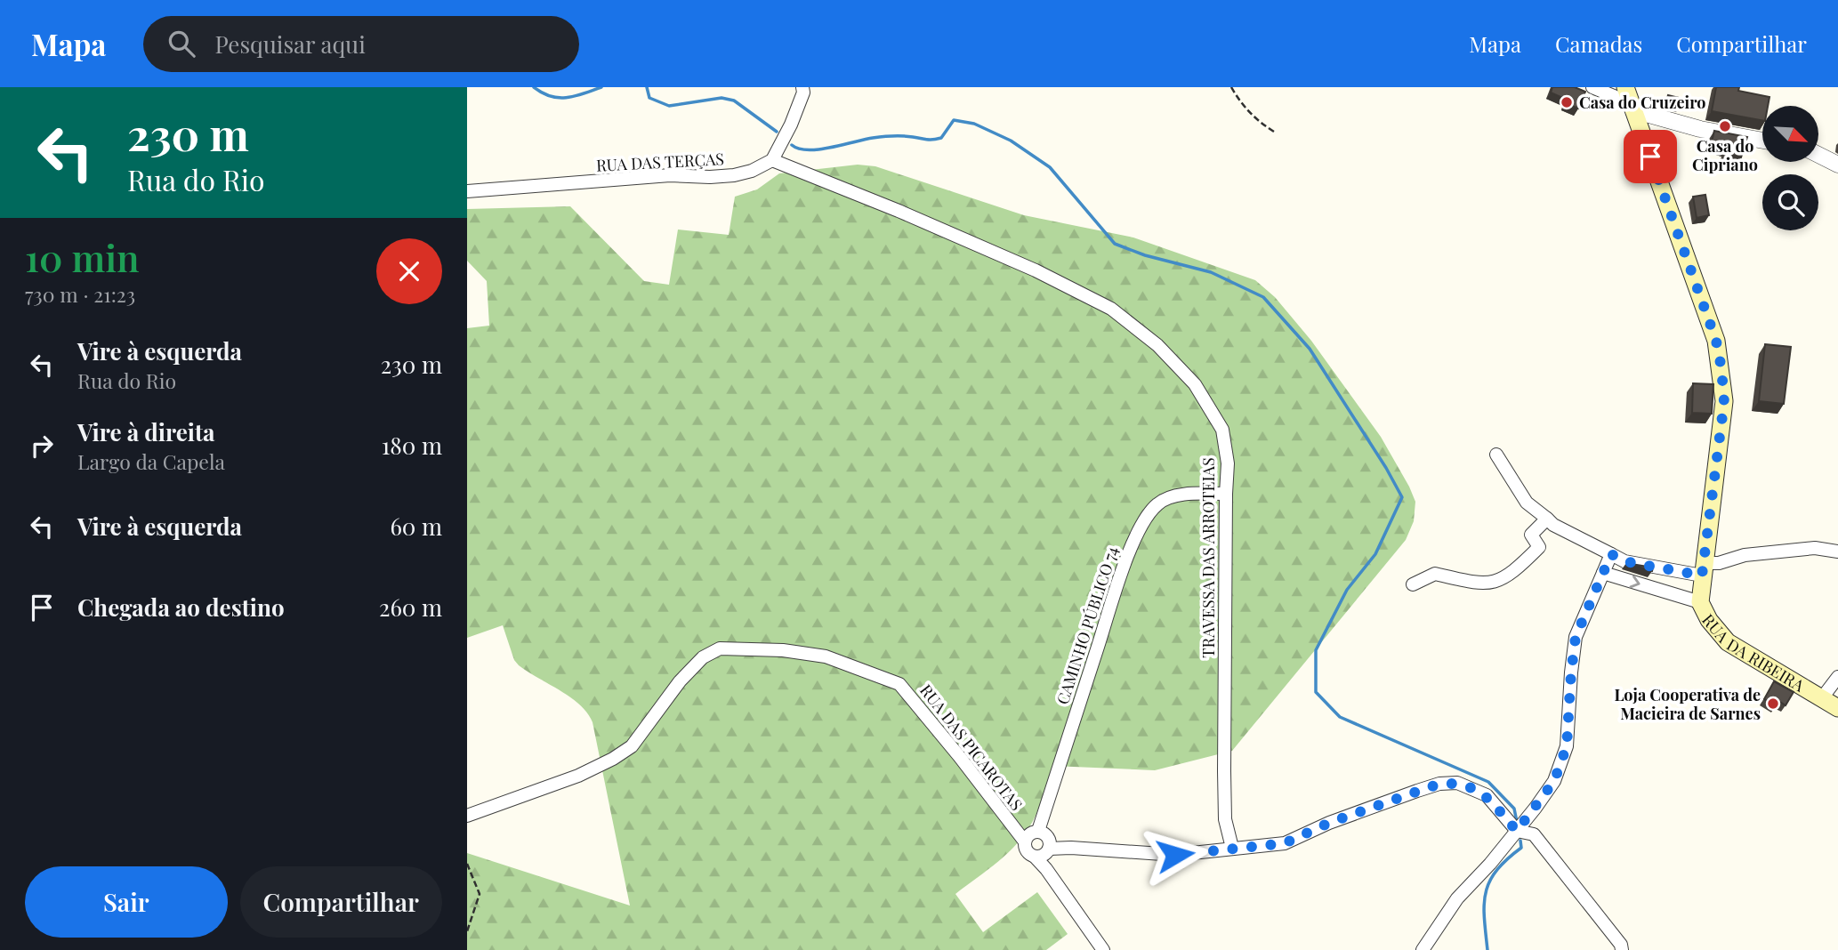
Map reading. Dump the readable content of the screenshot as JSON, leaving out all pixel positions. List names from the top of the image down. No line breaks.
{"streets":{"main road":["RUA DA RIBEIRA"],"street":["RUA DAS TERÇAS","TRAVESSA DAS ARROTEIAS","CAMINHO PÚBLICO 74","RUA DAS PICAROTAS"]},"crossings":[["RUA DAS TERÇAS","TRAVESSA DAS ARROTEIAS"],["TRAVESSA DAS ARROTEIAS","CAMINHO PÚBLICO 74"],["CAMINHO PÚBLICO 74","RUA DAS PICAROTAS"]],"places":["Casa do Cruzeiro","Casa do Cipriano","Loja Cooperativa de Macieira de Sarnes"],"north":"bottom right","page":{"header":"Mapa","search":"Pesquisar aqui","nav":["Mapa","Camadas","Compartilhar"],"turn":["230 m","Rua do Rio"],"heading":["10 min","730 m · 21:23"],"list":[{"name":"Vire à esquerda","note":"Rua do Rio","value":"230 m"},{"name":"Vire à direita","note":"Largo da Capela","value":"180 m"},{"name":"Vire à esquerda","value":"60 m"},{"name":"Chegada ao destino","value":"260 m"}],"buttons":["Sair","Compartilhar"]}}
